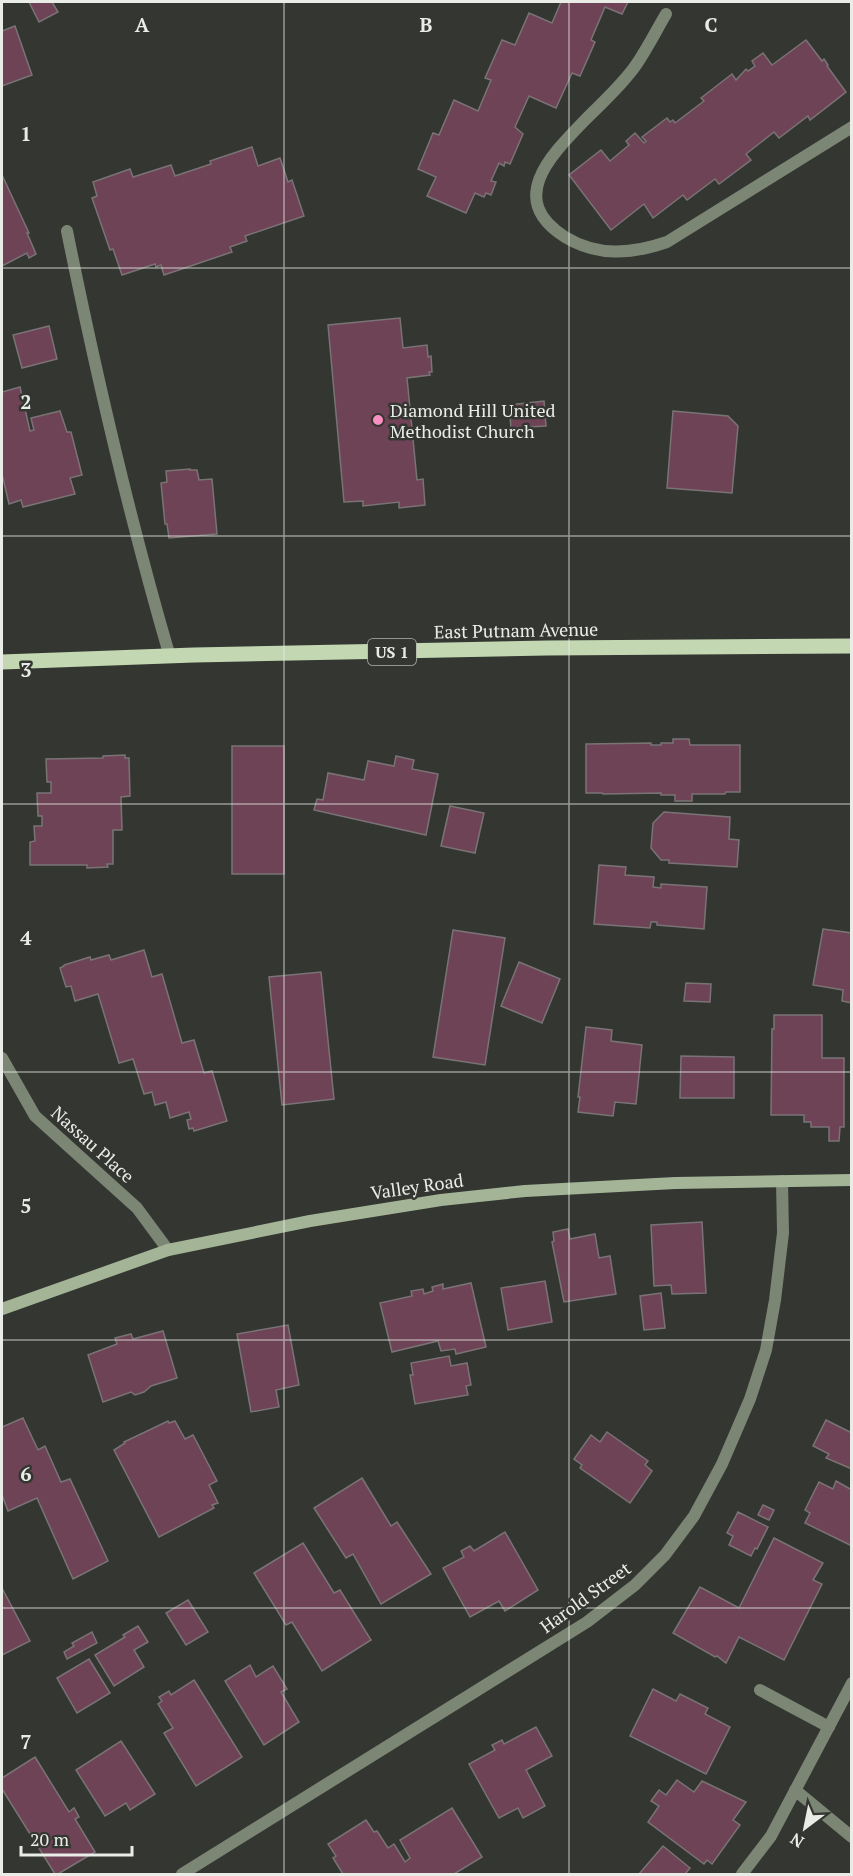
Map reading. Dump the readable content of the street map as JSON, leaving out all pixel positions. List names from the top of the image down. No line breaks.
{"streets":{"main road":["East Putnam Avenue","US 1","Valley Road"],"street":["Nassau Place","Harold Street"]},"crossings":[["Nassau Place","Valley Road"],["Valley Road","Harold Street"]],"places":["Diamond Hill United Methodist Church"],"scale_bar":"20 m","north":"bottom left","grid":{"columns":["A","B","C"],"rows":["1","2","3","4","5","6","7"]}}
